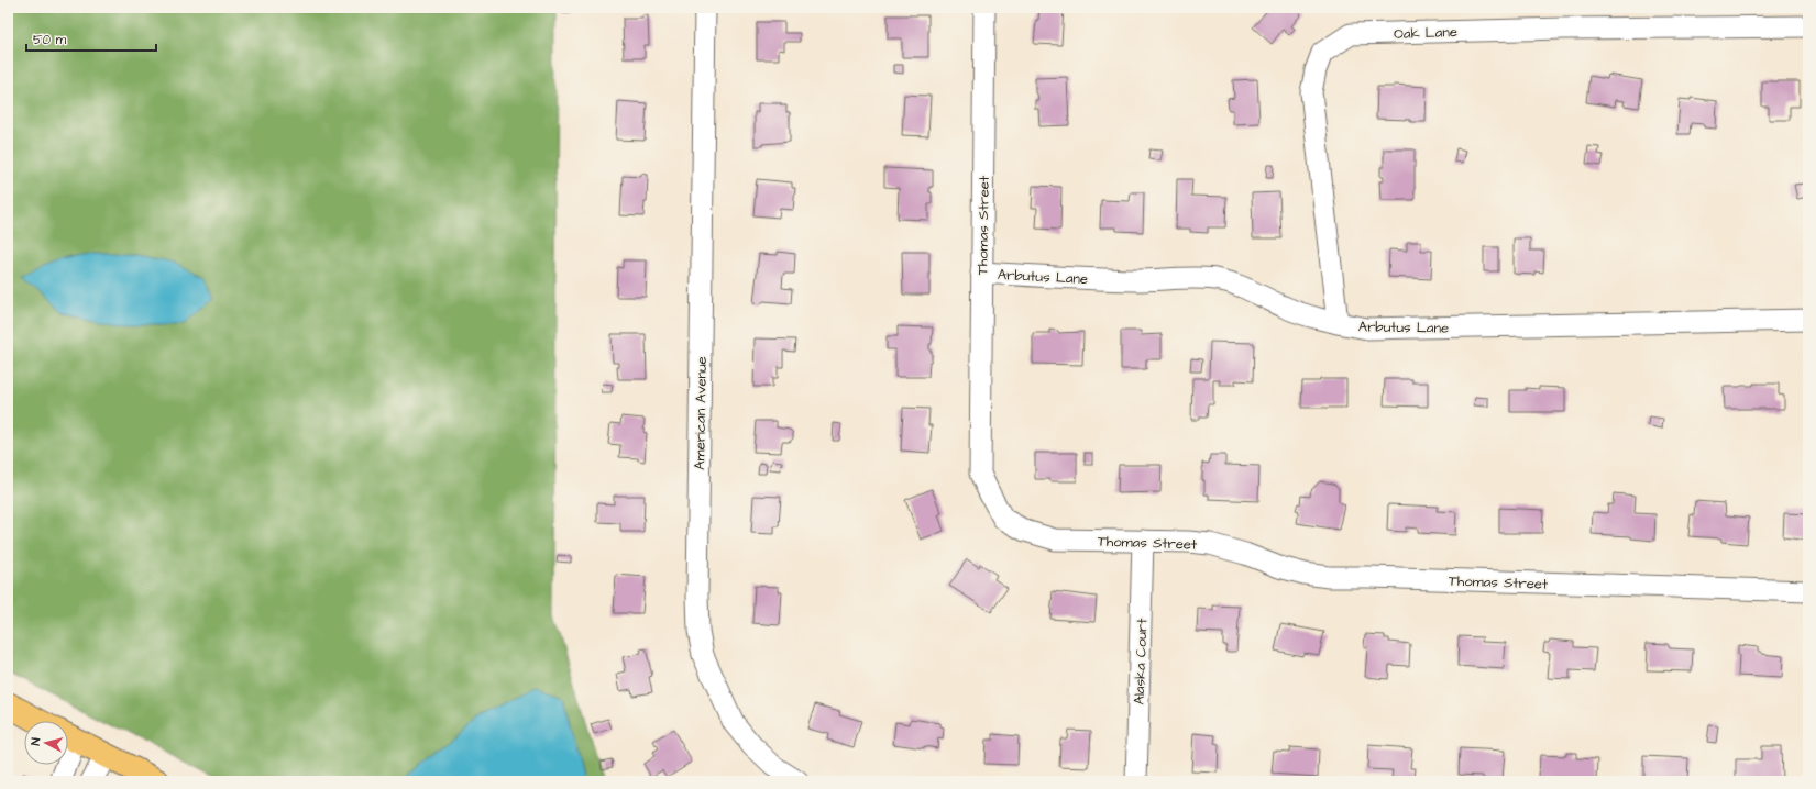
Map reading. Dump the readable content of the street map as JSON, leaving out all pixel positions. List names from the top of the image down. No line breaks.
{"streets":{"street":["Oak Lane","Thomas Street","Arbutus Lane","American Avenue","Alaska Court"]},"crossings":[["Oak Lane","Arbutus Lane"],["Thomas Street","Arbutus Lane"],["Thomas Street","Alaska Court"]],"scale_bar":"50 m","north":"left"}
